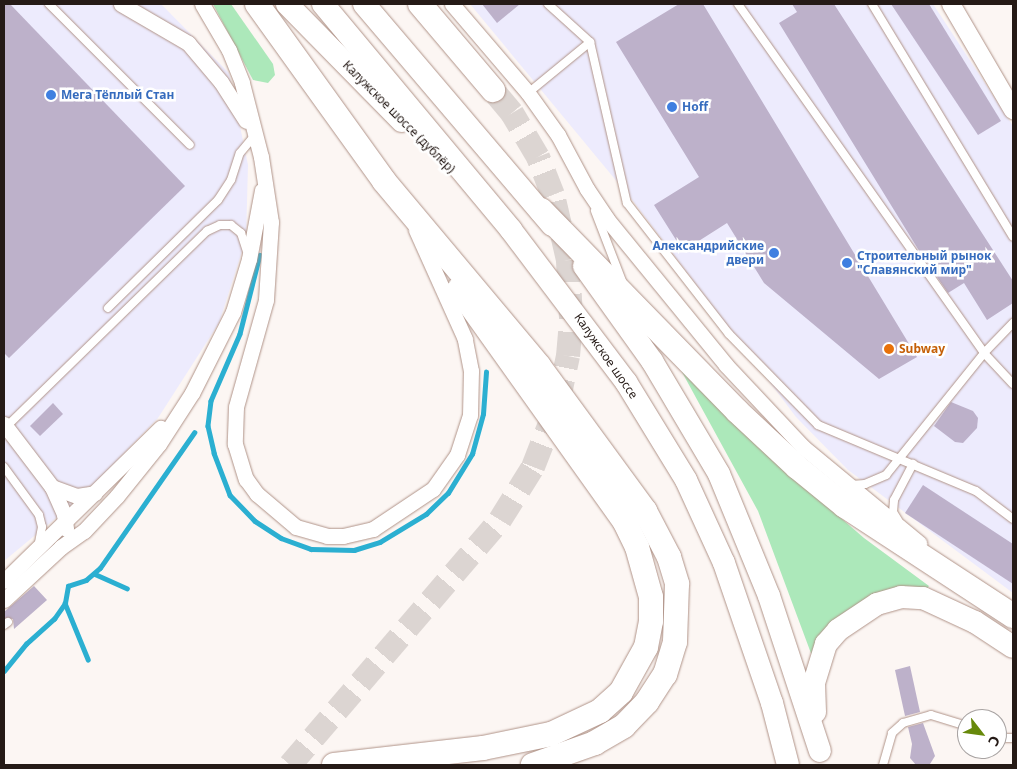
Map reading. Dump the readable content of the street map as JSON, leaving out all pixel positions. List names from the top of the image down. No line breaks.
{"streets":{"main road":["Калужское шоссе (дублёр)","Калужское шоссе"]},"crossings":[["Калужское шоссе (дублёр)","Калужское шоссе"]],"places":["Мега Тёплый Cтан","Hoff","Александрийские двери","Строительный рынок \"Славянский мир\"","Subway"],"north":"bottom right"}
